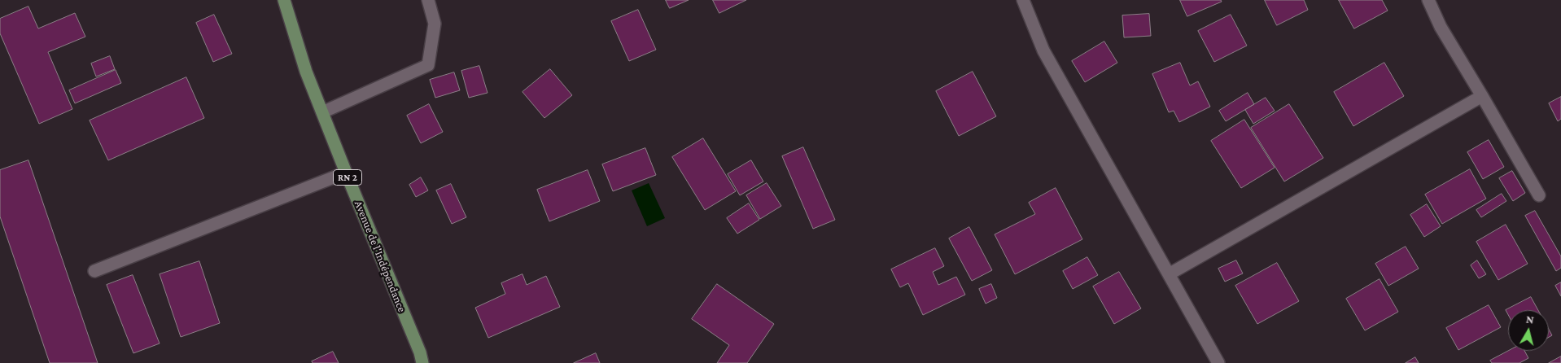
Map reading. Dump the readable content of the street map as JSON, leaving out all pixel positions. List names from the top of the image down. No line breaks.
{"streets":{"main road":["RN 2","Avenue de l'Indépendance"]},"north":"top"}
